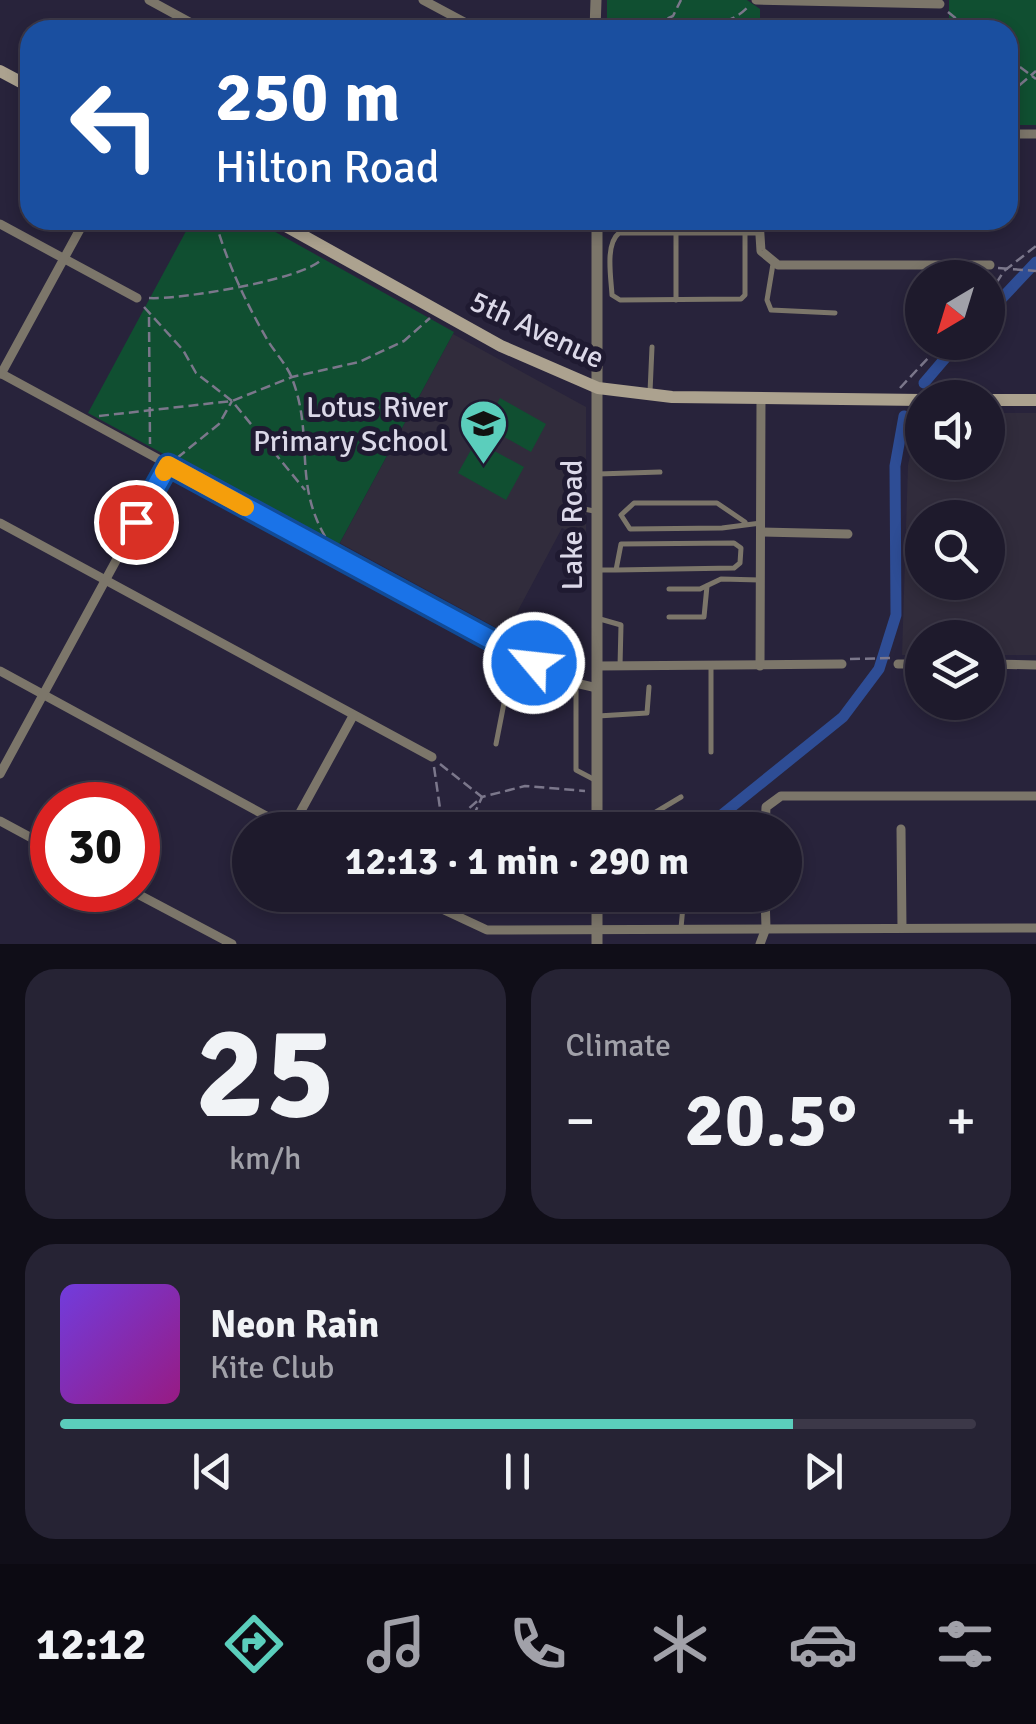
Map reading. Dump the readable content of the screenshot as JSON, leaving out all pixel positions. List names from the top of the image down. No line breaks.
{"streets":{"main road":["5th Avenue"],"street":["Lake Road"]},"crossings":[["5th Avenue","Lake Road"]],"places":{"school or university":["Lotus River Primary School"]},"north":"bottom left","page":{"turn":["250 m","Hilton Road"],"limit":"30","trip":"12:13 · 1 min · 290 m","tile":[["25","km/h"],"Climate"],"heat":["−","20.5°","+"],"song":["Neon Rain","Kite Club"],"tabs":"12:12"}}
